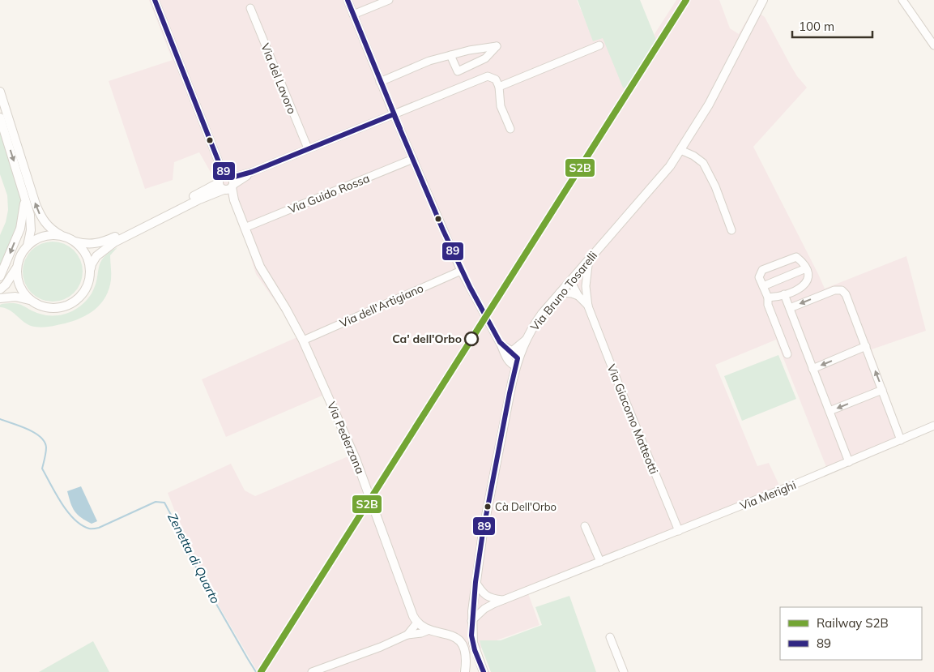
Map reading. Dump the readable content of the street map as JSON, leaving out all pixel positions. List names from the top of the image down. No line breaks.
{"streets":{"main road":["Via Bruno Tosarelli","Via Pederzana"],"street":["Via del Lavoro","Via Guido Rossa","Via dell'Artigiano","Via Giacomo Matteotti","Via Merighi"]},"crossings":[["Via Guido Rossa","Via Pederzana"],["Via Bruno Tosarelli","Via Giacomo Matteotti"],["Via Bruno Tosarelli","Via Merighi"],["Via dell'Artigiano","Via Pederzana"],["Via Giacomo Matteotti","Via Merighi"]],"water":["Zenetta di Quarto"],"places":["Ca' dell'Orbo","Cà Dell'Orbo"],"lines":["rail line S2B","transit line 89"],"legend":["Railway S2B","89"],"scale_bar":"100 m"}
